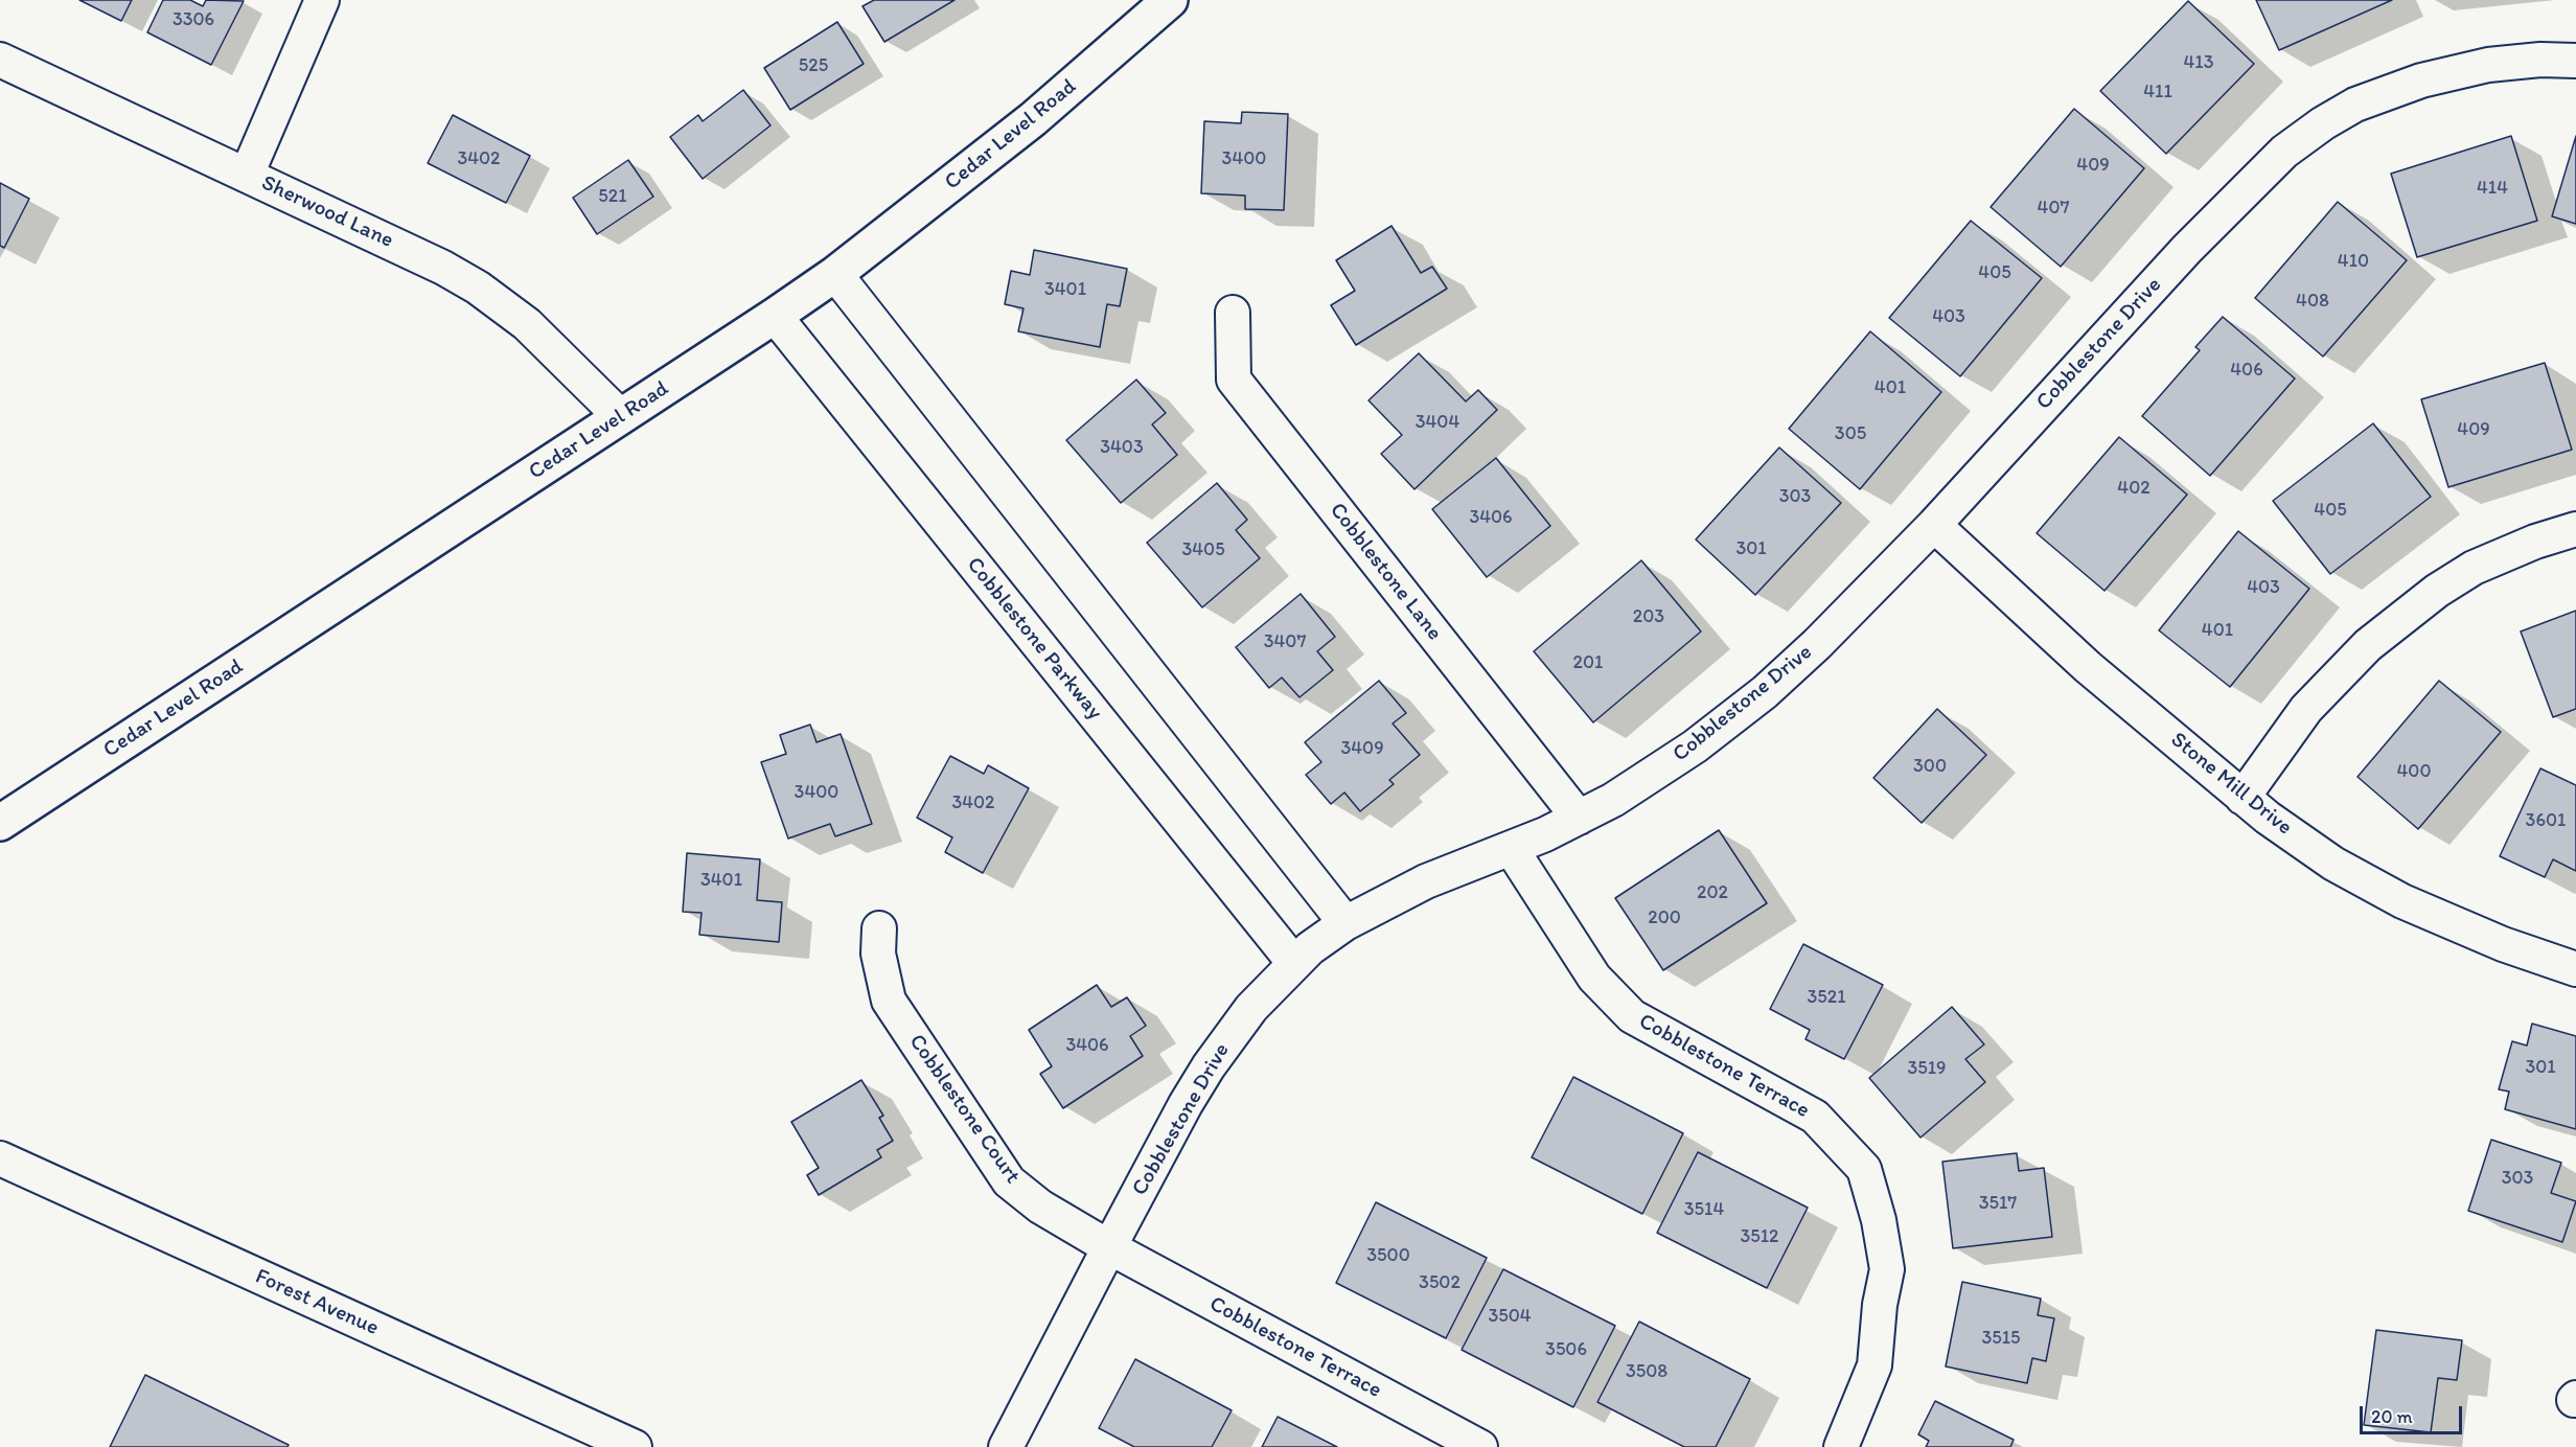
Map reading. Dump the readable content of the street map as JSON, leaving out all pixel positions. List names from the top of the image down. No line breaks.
{"streets":{"main road":["Cedar Level Road"],"street":["Sherwood Lane","Cobblestone Drive","Cobblestone Lane","Cobblestone Parkway","Stone Mill Drive","Cobblestone Terrace","Cobblestone Court","Forest Avenue"]},"crossings":[["Cedar Level Road","Sherwood Lane"],["Cedar Level Road","Cobblestone Parkway"],["Cobblestone Drive","Cobblestone Lane"],["Cobblestone Drive","Cobblestone Parkway"],["Cobblestone Drive","Stone Mill Drive"],["Cobblestone Drive","Cobblestone Terrace"],["Cobblestone Drive","Cobblestone Court"],["Cobblestone Terrace","Cobblestone Court"]],"house_numbers":["3306","413","525","411","3402","3400","409","414","521","407","410","405","3401","408","403","406","401","3404","409","305","3403","402","303","405","3406","301","3405","403","203","401","3407","201","3409","300","400","3400","3402","3601","3401","202","200","3521","3406","301","3519","303","3517","3514","3512","3500","3502","3504","3515","3506","3508"],"scale_bar":"20 m"}
